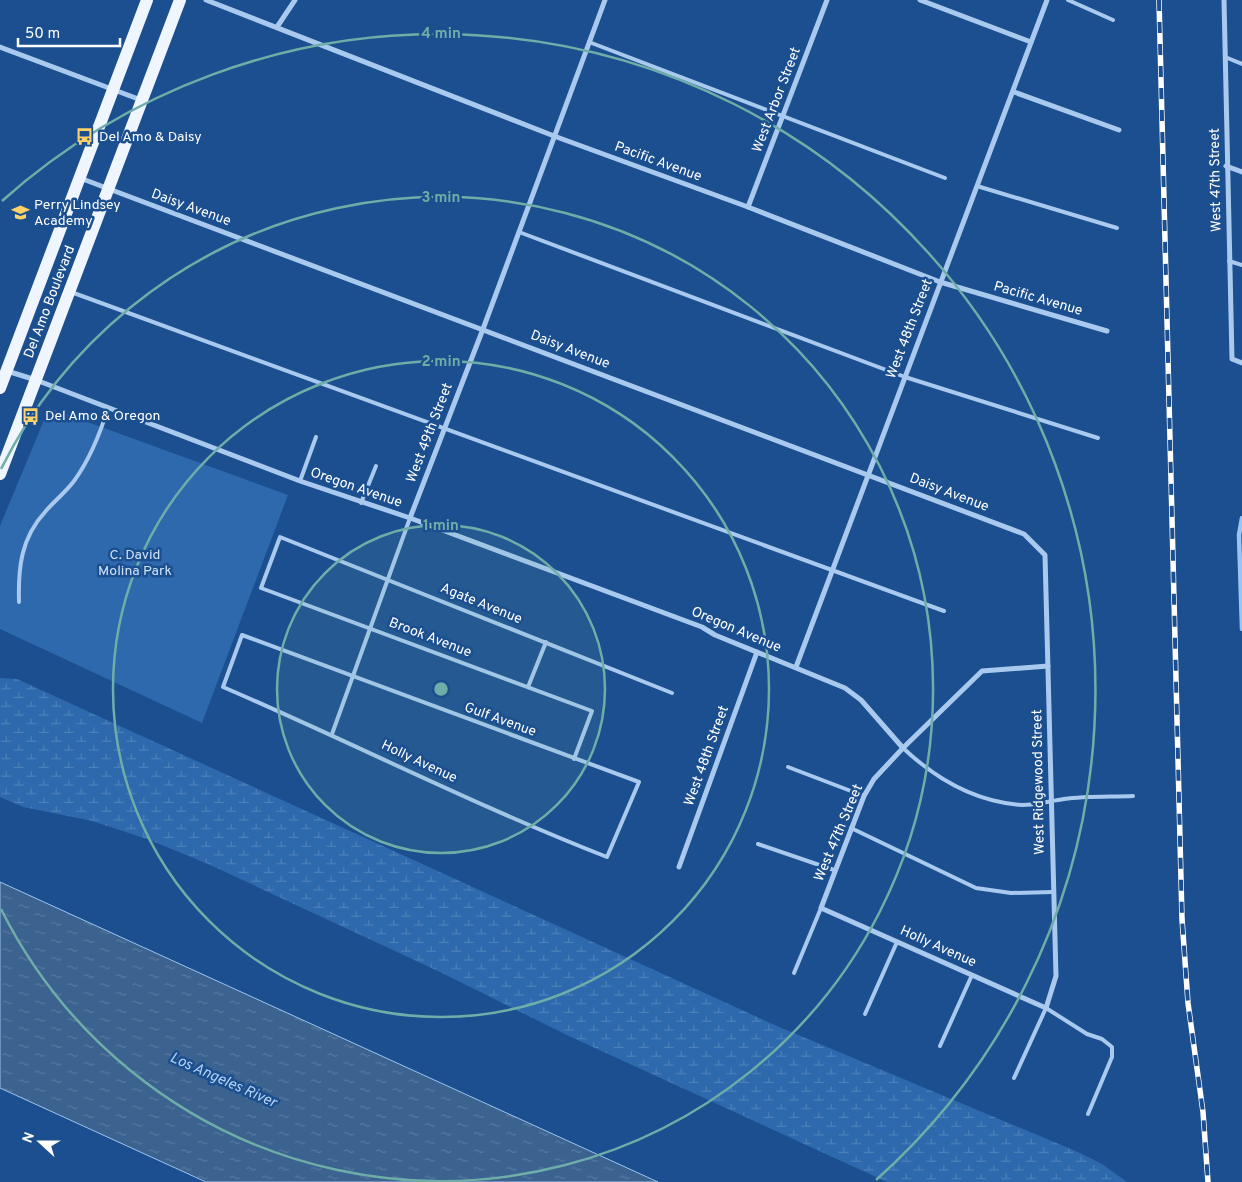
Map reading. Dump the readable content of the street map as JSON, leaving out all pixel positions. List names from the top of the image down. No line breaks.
{"streets":{"main road":["Del Amo Boulevard"],"street":["West Arbor Street","Pacific Avenue","West 47th Street","Daisy Avenue","West 48th Street","West 49th Street","Oregon Avenue","Holly Avenue","West Ridgewood Street"],"lane":["Agate Avenue","Brook Avenue","Gulf Avenue"]},"crossings":[["West Arbor Street","Pacific Avenue"],["Pacific Avenue","West 48th Street"],["Pacific Avenue","West 49th Street"],["West 47th Street","Oregon Avenue"],["West 47th Street","Holly Avenue"],["West 47th Street","West Ridgewood Street"],["Daisy Avenue","Del Amo Boulevard"],["Daisy Avenue","West 48th Street"],["Daisy Avenue","West 49th Street"],["Daisy Avenue","West Ridgewood Street"],["Del Amo Boulevard","Oregon Avenue"],["West 48th Street","Oregon Avenue"],["West 49th Street","Oregon Avenue"],["West 49th Street","Agate Avenue"],["West 49th Street","Brook Avenue"],["West 49th Street","Gulf Avenue"],["West 49th Street","Holly Avenue"],["Agate Avenue","Brook Avenue"],["Brook Avenue","Gulf Avenue"],["Gulf Avenue","Holly Avenue"],["Holly Avenue","West Ridgewood Street"]],"water":["Los Angeles River"],"parks":["C. David Molina Park"],"places":{"bus stop":["Del Amo & Daisy","Del Amo & Oregon"],"school or university":["Perry Lindsey Academy"]},"scale_bar":"50 m","north":"left","rings":["4 min","3 min","2 min","1 min"]}
